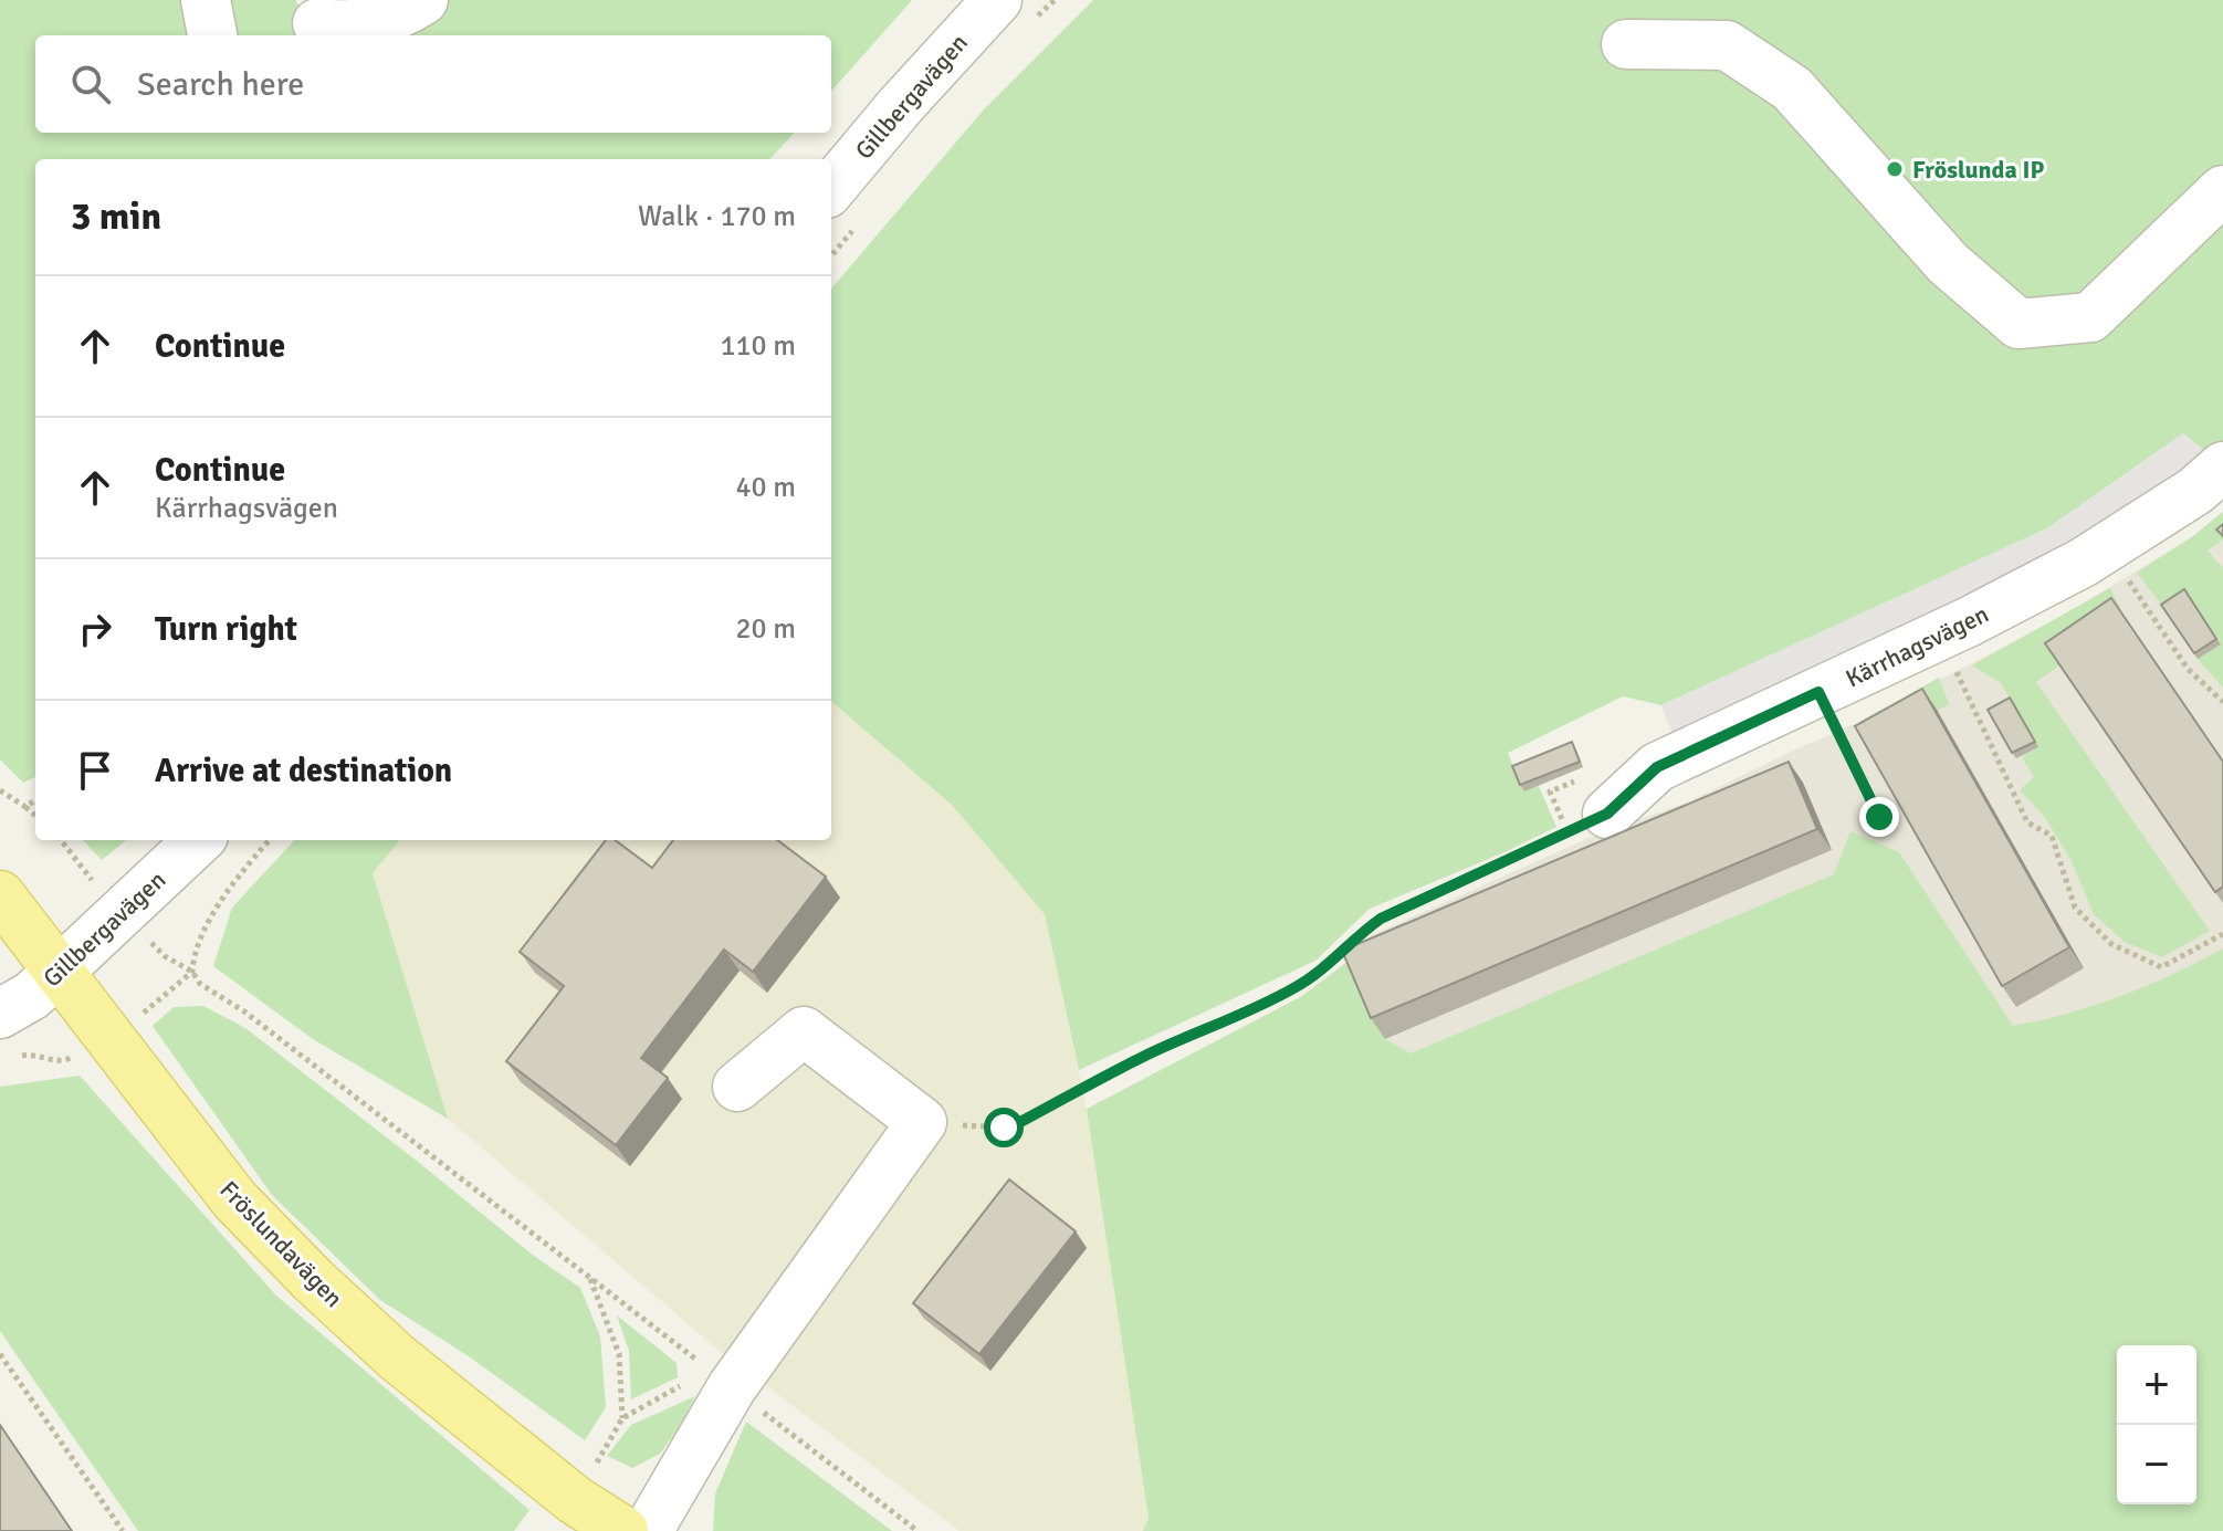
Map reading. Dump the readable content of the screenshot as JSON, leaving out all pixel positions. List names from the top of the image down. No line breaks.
{"streets":{"main road":["Fröslundavägen"],"street":["Gillbergavägen","Kärrhagsvägen"]},"crossings":[["Gillbergavägen","Fröslundavägen"]],"places":["Fröslunda IP"],"page":{"search":"Search here","heading":["3 min","Walk · 170 m"],"list":[["Continue","110 m"],["Continue","Kärrhagsvägen","40 m"],["Turn right","20 m"],"Arrive at destination"],"map_buttons":["+","−"]}}
